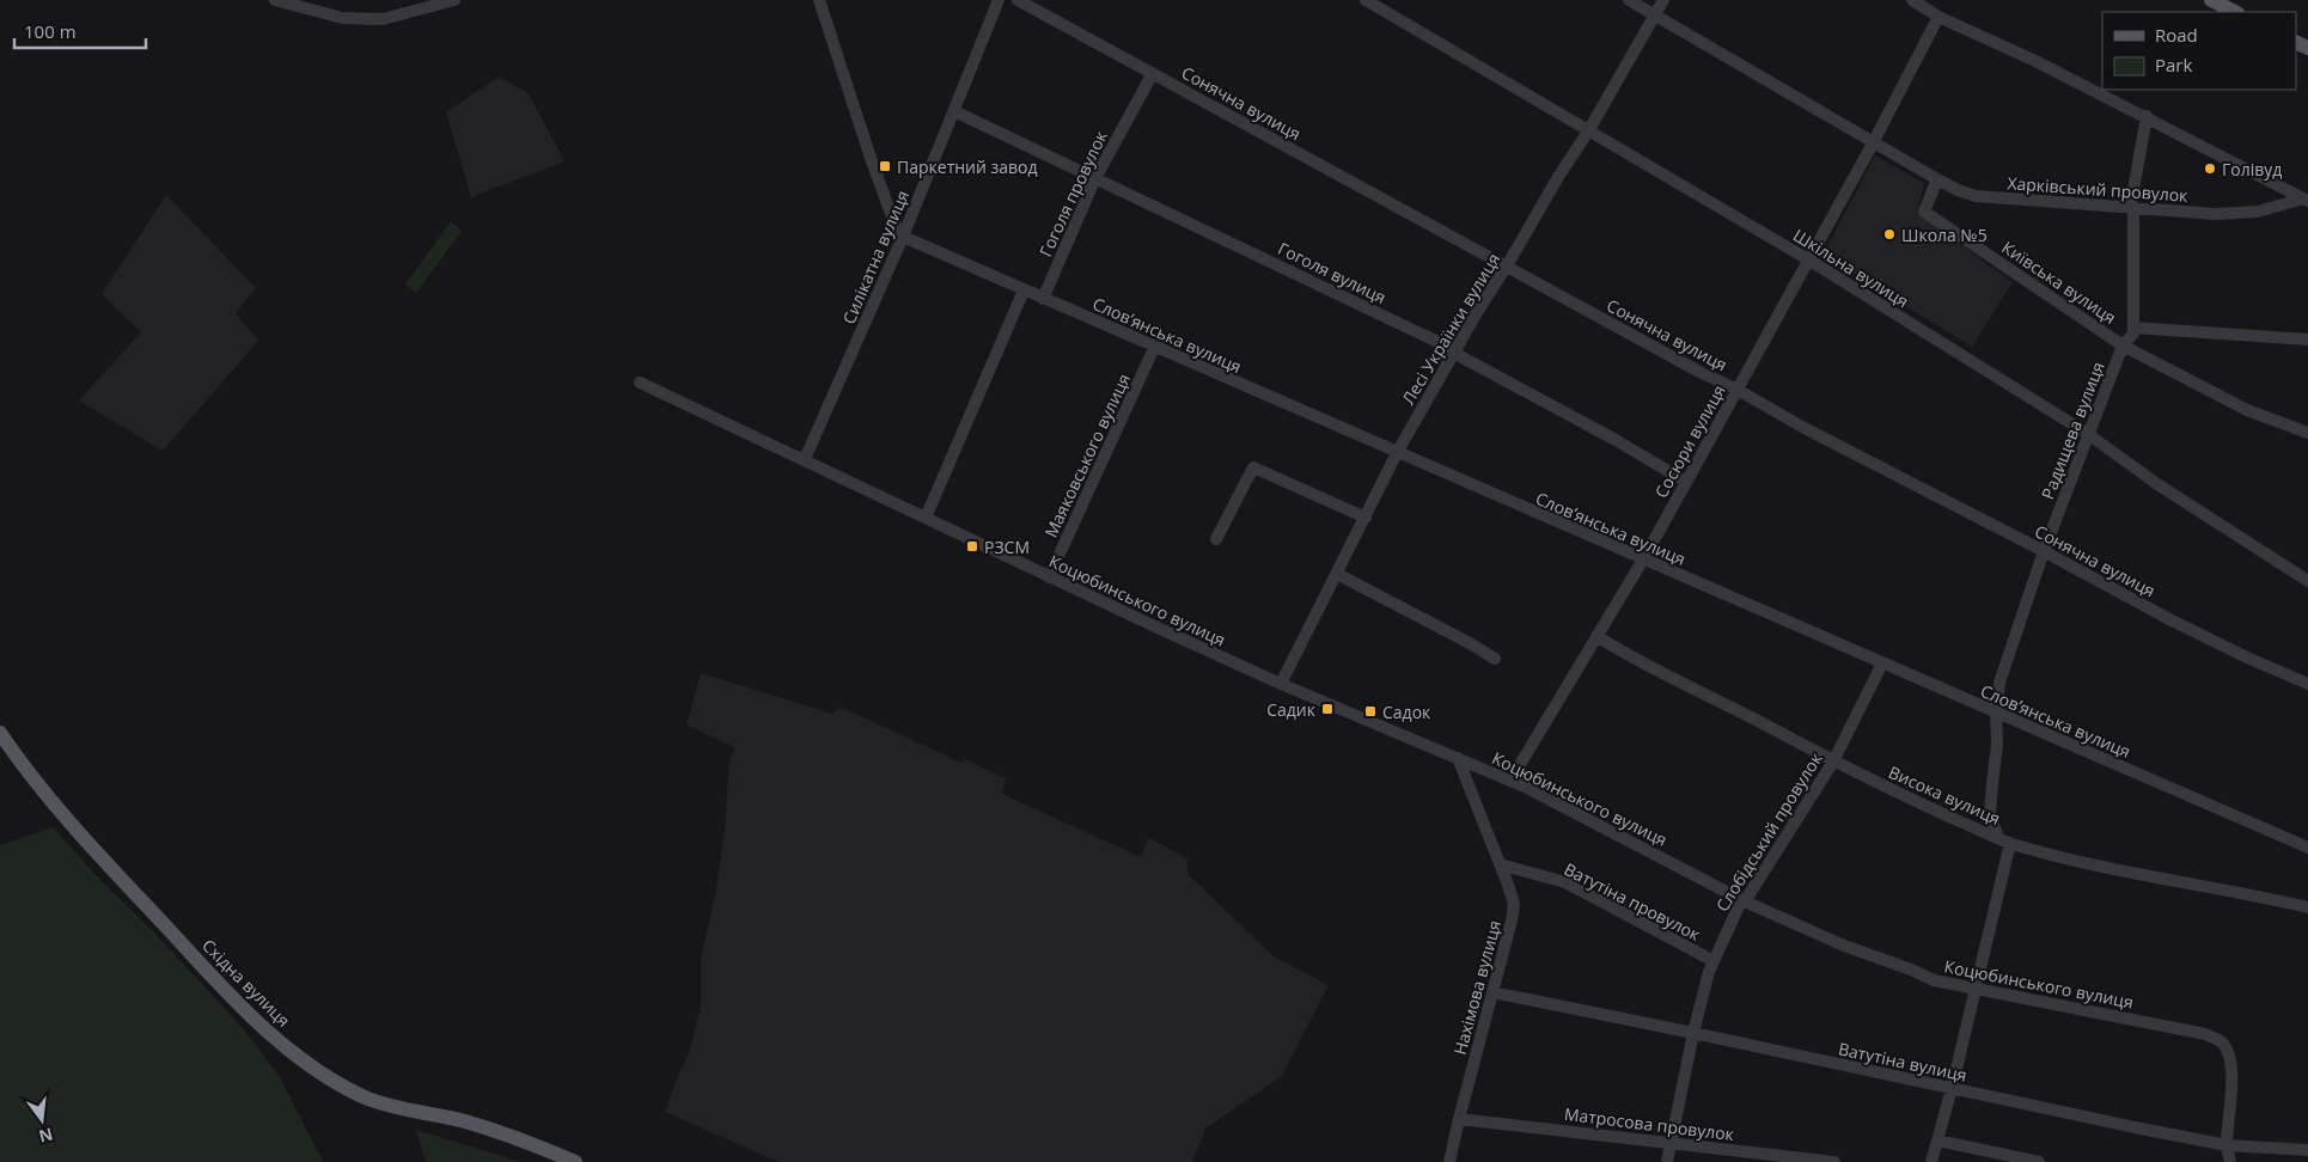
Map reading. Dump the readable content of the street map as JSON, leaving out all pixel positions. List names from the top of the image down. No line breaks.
{"streets":{"main road":["Східна вулиця"],"street":["Сонячна вулиця","Харківський провулок","Гоголя провулок","Силікатна вулиця","Шкільна вулиця","Гоголя вулиця","Київська вулиця","Лесі Українки вулиця","Слов’янська вулиця","Радищева вулиця","Сосюри вулиця","Маяковського вулиця","Коцюбинського вулиця","Висока вулиця","Слобідський провулок","Ватутіна провулок","Нахімова вулиця","Ватутіна вулиця","Матросова провулок"]},"crossings":[["Сонячна вулиця","Гоголя провулок"],["Сонячна вулиця","Лесі Українки вулиця"],["Сонячна вулиця","Радищева вулиця"],["Сонячна вулиця","Сосюри вулиця"],["Харківський провулок","Київська вулиця"],["Гоголя провулок","Гоголя вулиця"],["Гоголя провулок","Слов’янська вулиця"],["Силікатна вулиця","Гоголя вулиця"],["Силікатна вулиця","Слов’янська вулиця"],["Силікатна вулиця","Коцюбинського вулиця"],["Шкільна вулиця","Лесі Українки вулиця"],["Шкільна вулиця","Радищева вулиця"],["Шкільна вулиця","Сосюри вулиця"],["Гоголя вулиця","Лесі Українки вулиця"],["Гоголя вулиця","Сосюри вулиця"],["Київська вулиця","Радищева вулиця"],["Лесі Українки вулиця","Слов’янська вулиця"],["Лесі Українки вулиця","Коцюбинського вулиця"],["Слов’янська вулиця","Радищева вулиця"],["Слов’янська вулиця","Сосюри вулиця"],["Слов’янська вулиця","Маяковського вулиця"],["Слов’янська вулиця","Слобідський провулок"],["Радищева вулиця","Висока вулиця"],["Сосюри вулиця","Коцюбинського вулиця"],["Сосюри вулиця","Висока вулиця"],["Маяковського вулиця","Коцюбинського вулиця"],["Коцюбинського вулиця","Слобідський провулок"],["Коцюбинського вулиця","Нахімова вулиця"],["Коцюбинського вулиця","Ватутіна вулиця"],["Висока вулиця","Слобідський провулок"],["Слобідський провулок","Ватутіна провулок"],["Слобідський провулок","Ватутіна вулиця"],["Слобідський провулок","Матросова провулок"],["Ватутіна провулок","Нахімова вулиця"],["Нахімова вулиця","Ватутіна вулиця"],["Нахімова вулиця","Матросова провулок"]],"places":{"transit":["Паркетний завод","РЗСМ","Садик","Садок"],"other":["Голівуд","Школа №5"]},"legend":["Road","Park"],"scale_bar":"100 m","north":"bottom"}
